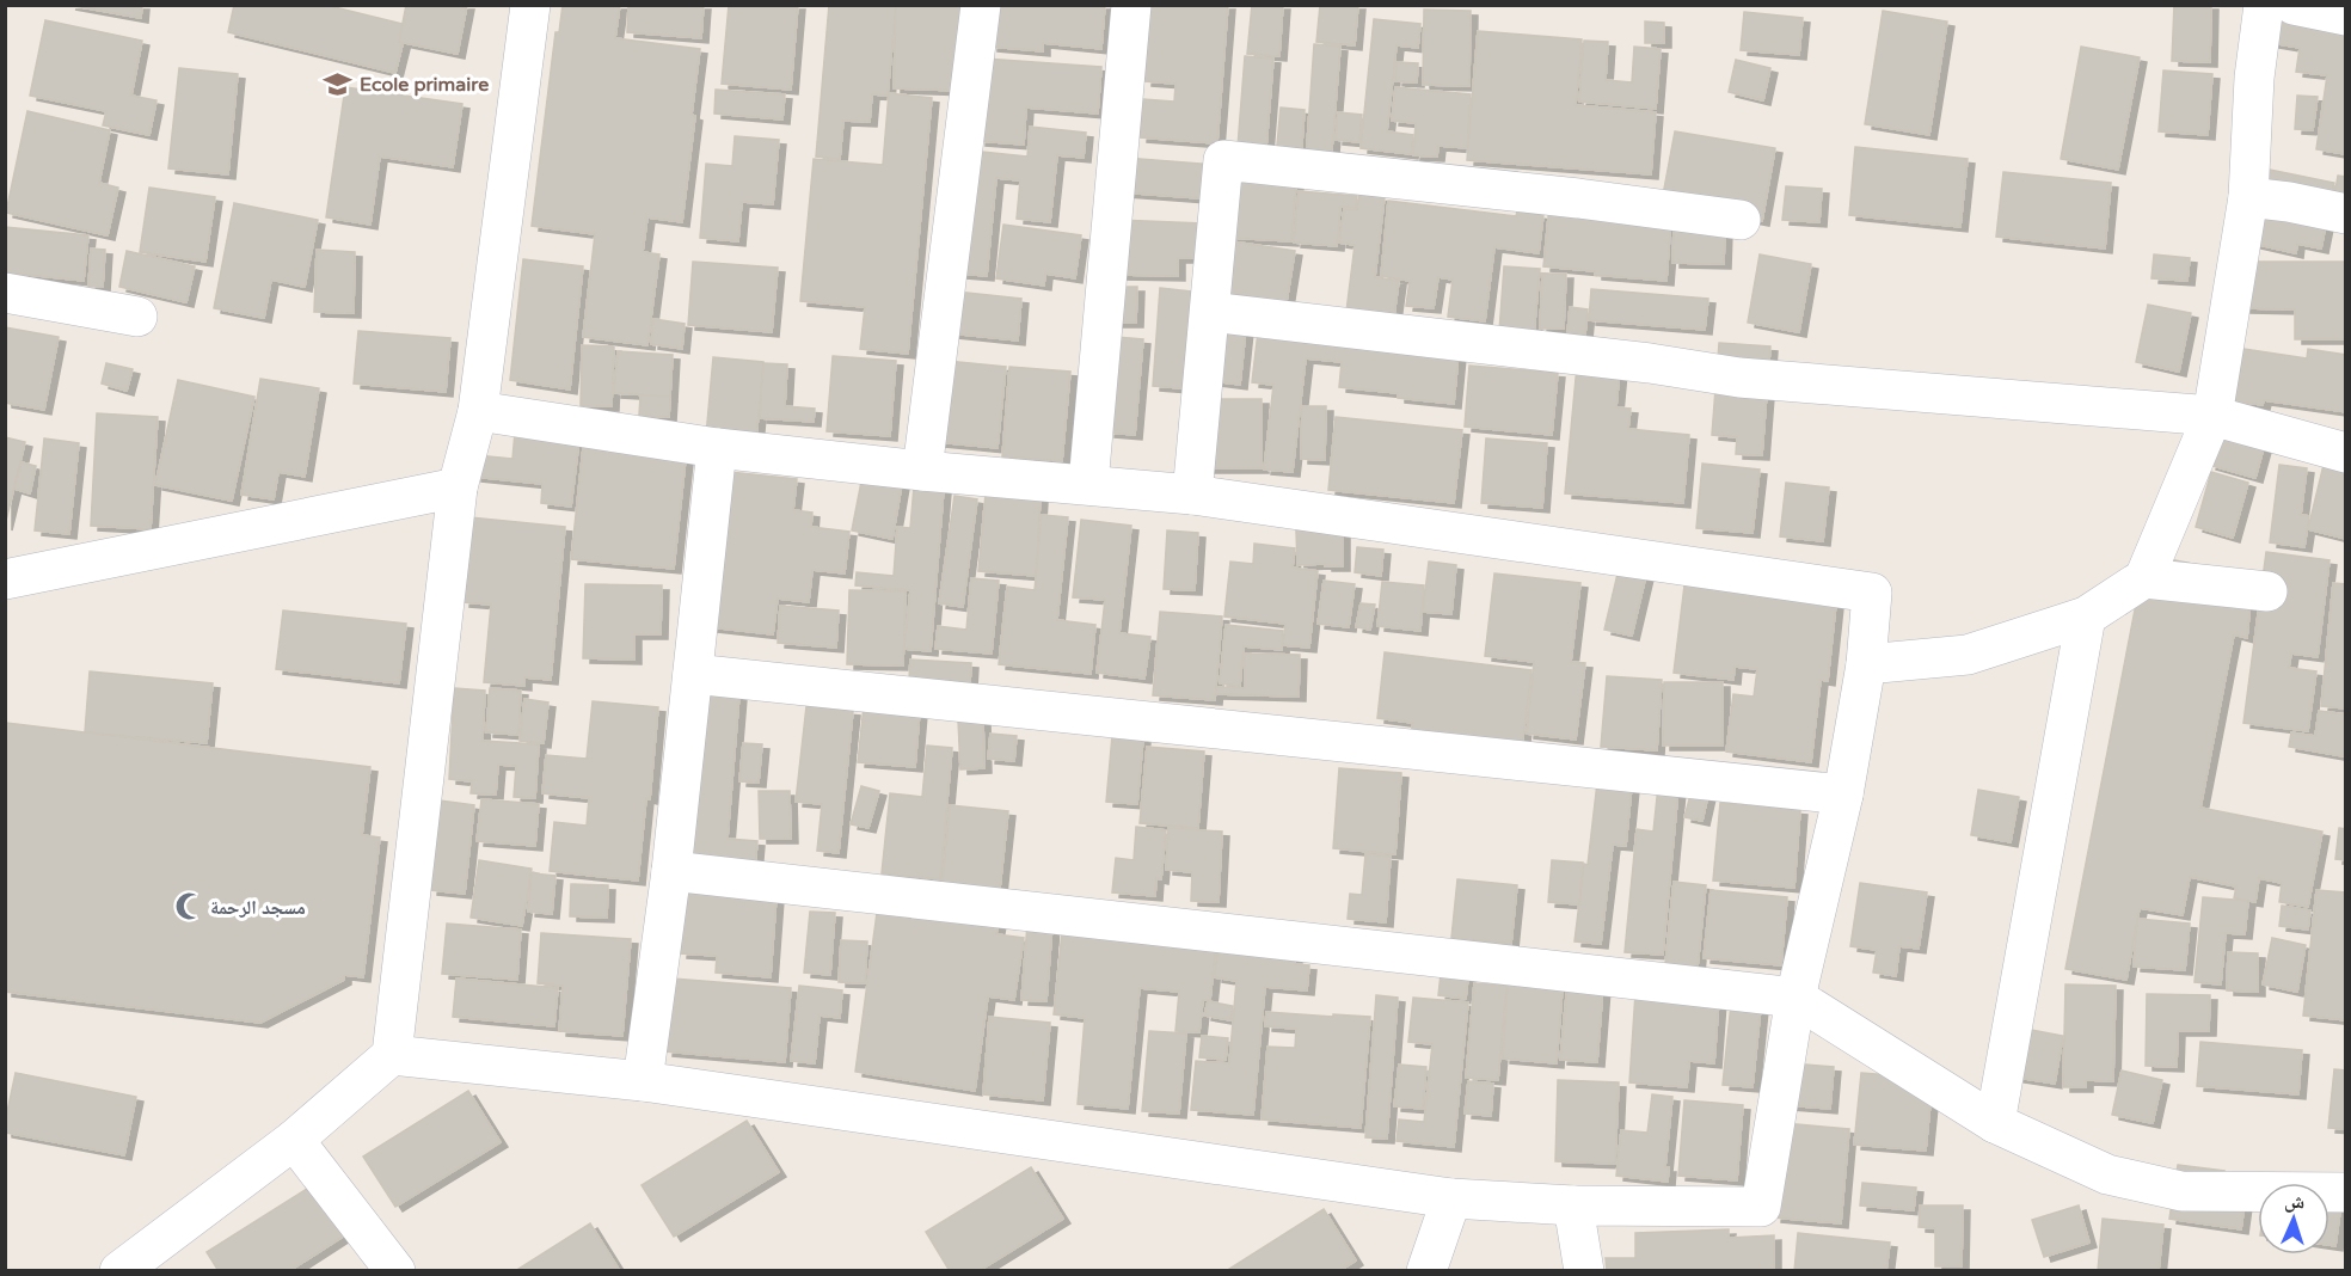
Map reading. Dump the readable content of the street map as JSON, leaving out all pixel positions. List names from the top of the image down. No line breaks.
{"places":{"school or university":["Ecole primaire"],"mosque":["مسجد الرحمة"]},"north":"top"}
